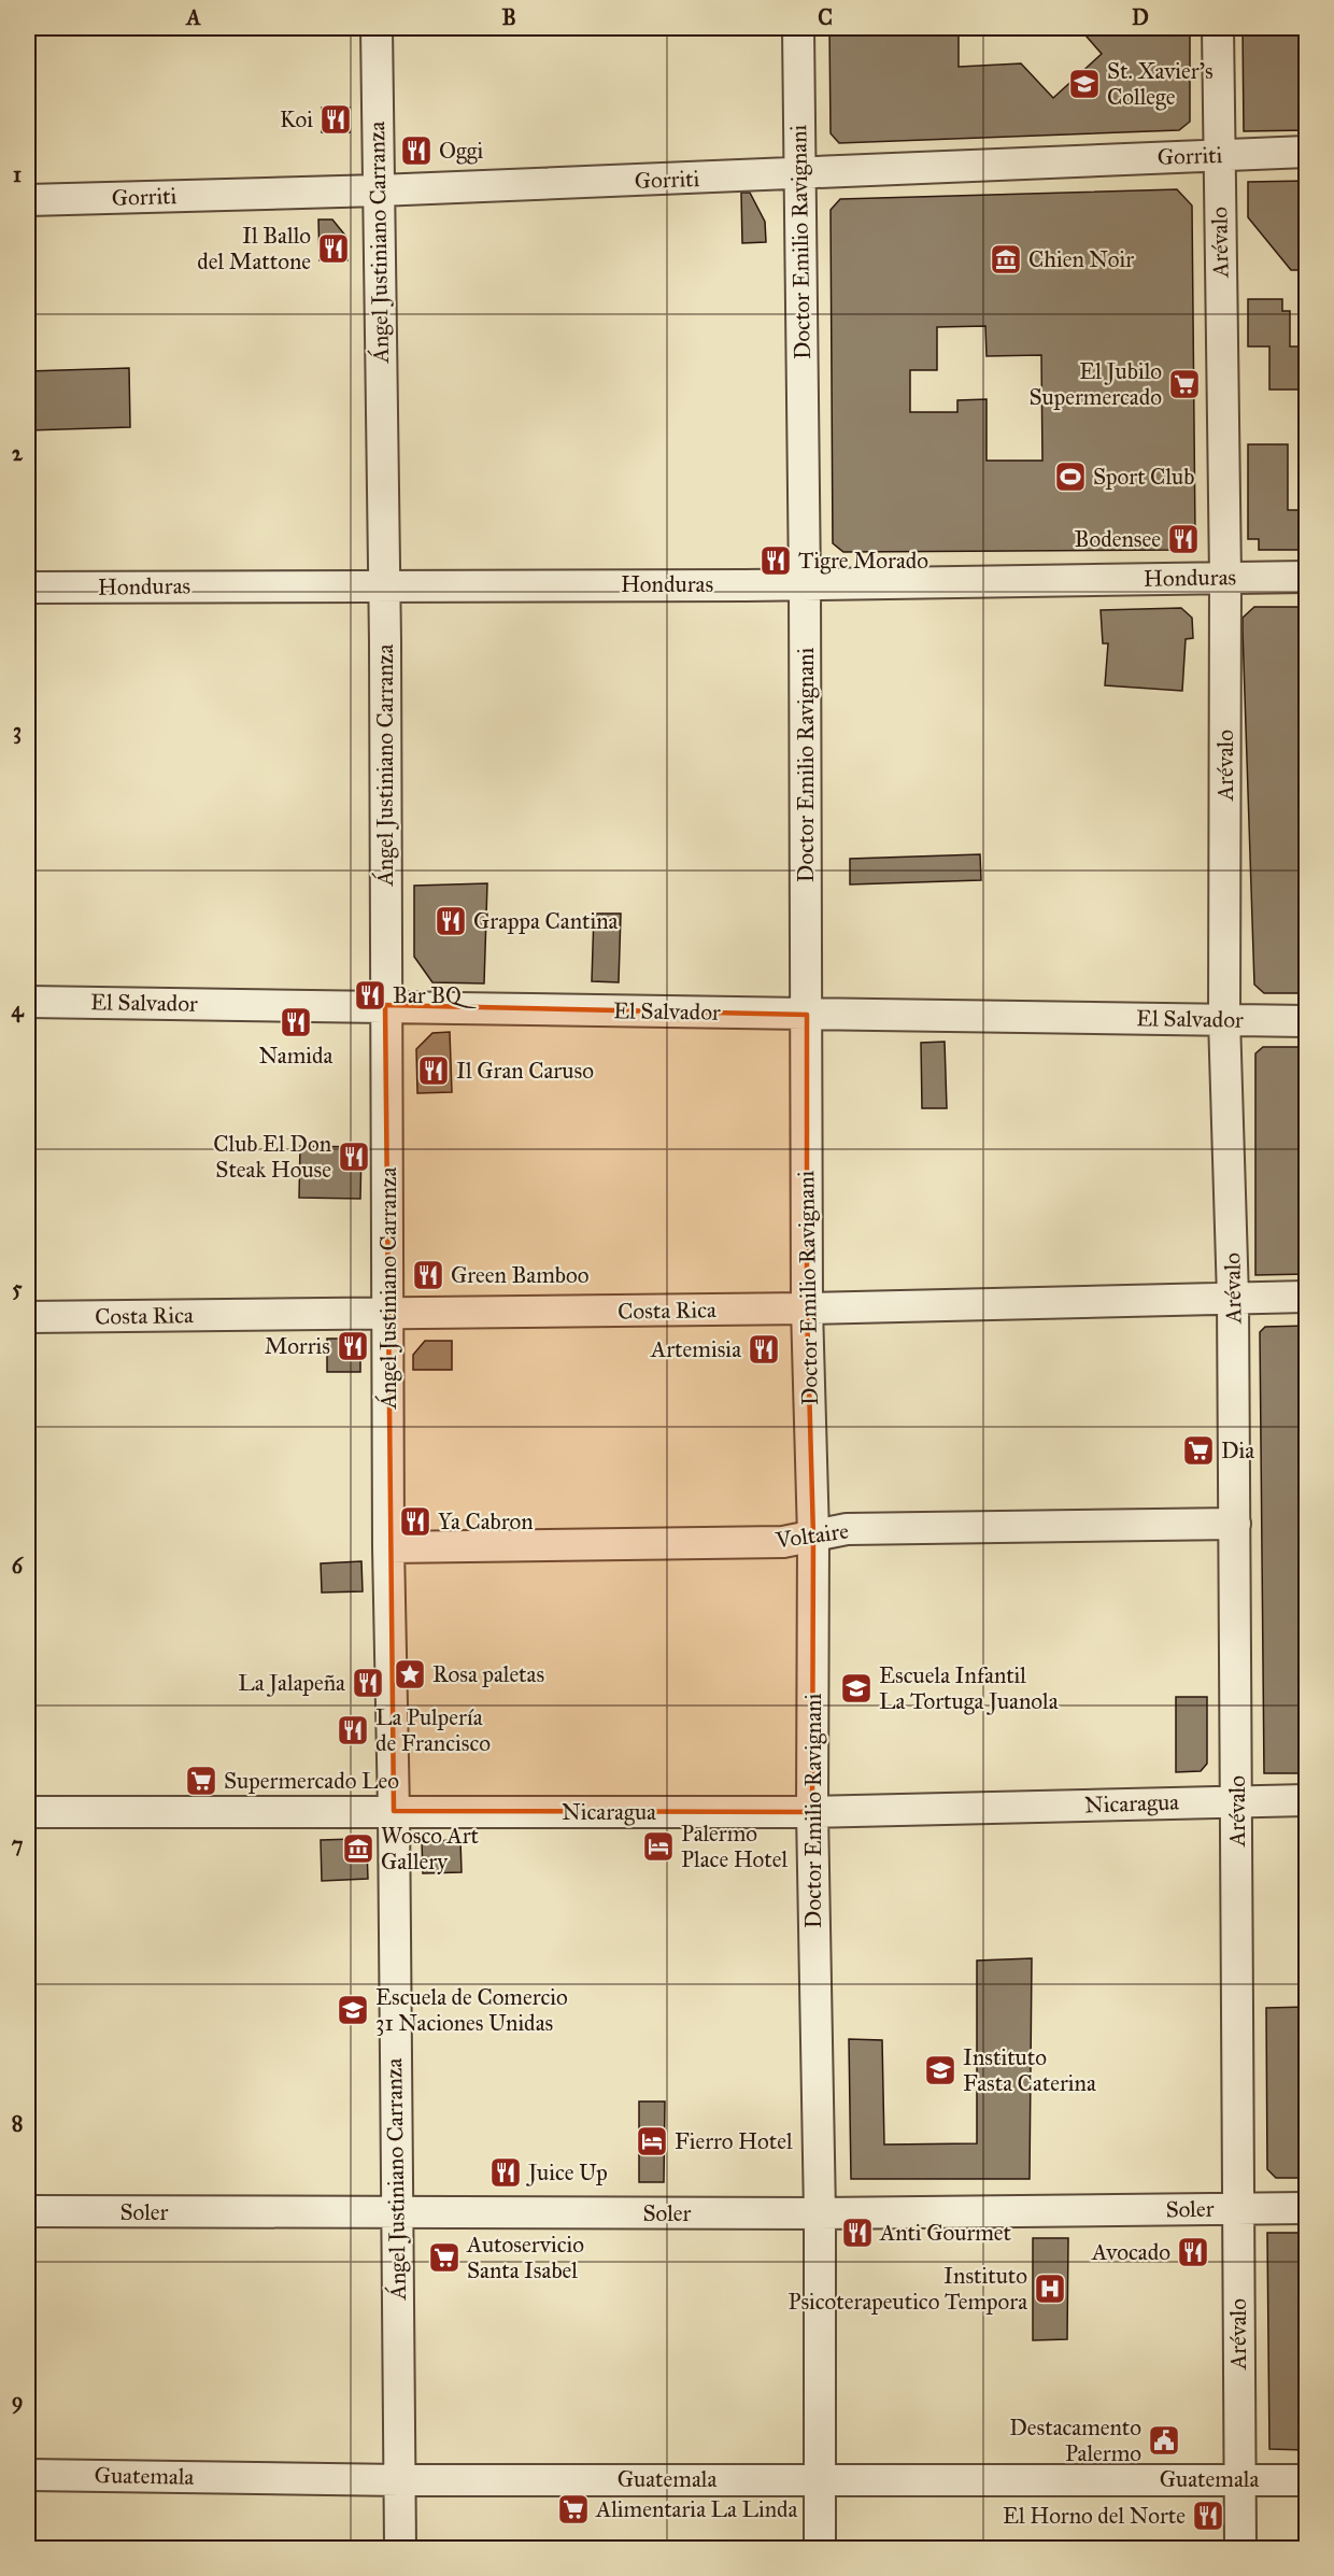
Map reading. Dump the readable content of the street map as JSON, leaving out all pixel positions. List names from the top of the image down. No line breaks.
{"streets":{"street":["Gorriti","Ángel Justiniano Carranza","Doctor Emilio Ravignani","Arévalo","Honduras","El Salvador","Costa Rica","Voltaire","Nicaragua","Soler","Guatemala"]},"crossings":[["Gorriti","Ángel Justiniano Carranza"],["Gorriti","Doctor Emilio Ravignani"],["Gorriti","Arévalo"],["Ángel Justiniano Carranza","Honduras"],["Ángel Justiniano Carranza","El Salvador"],["Ángel Justiniano Carranza","Costa Rica"],["Ángel Justiniano Carranza","Voltaire"],["Ángel Justiniano Carranza","Nicaragua"],["Ángel Justiniano Carranza","Soler"],["Ángel Justiniano Carranza","Guatemala"],["Doctor Emilio Ravignani","Honduras"],["Doctor Emilio Ravignani","El Salvador"],["Doctor Emilio Ravignani","Costa Rica"],["Doctor Emilio Ravignani","Voltaire"],["Doctor Emilio Ravignani","Nicaragua"],["Doctor Emilio Ravignani","Soler"],["Doctor Emilio Ravignani","Guatemala"],["Arévalo","Honduras"],["Arévalo","El Salvador"],["Arévalo","Costa Rica"],["Arévalo","Voltaire"],["Arévalo","Nicaragua"],["Arévalo","Soler"],["Arévalo","Guatemala"]],"places":{"school or university":["St. Xavier's College","Escuela Infantil La Tortuga Juanola","Escuela de Comercio 31 Naciones Unidas","Instituto Fasta Caterina"],"restaurant":["Koi","Oggi","Il Ballo del Mattone","Bodensee","Tigre Morado","Grappa Cantina","Bar BQ","Namida","Il Gran Caruso","Club El Don Steak House","Green Bamboo","Morris","Artemisia","Ya Cabron","La Jalapeña","La Pulpería de Francisco","Juice Up","Anti Gourmet","Avocado","El Horno del Norte"],"museum":["Chien Noir","Wosco Art Gallery"],"supermarket":["El Jubilo Supermercado","Dia","Supermercado Leo","Autoservicio Santa Isabel","Alimentaria La Linda"],"sports":["Sport Club"],"place":["Rosa paletas"],"hotel":["Palermo Place Hotel","Fierro Hotel"],"hospital":["Instituto Psicoterapeutico Tempora"],"public building":["Destacamento Palermo"]},"grid":{"columns":["A","B","C","D"],"rows":["1","2","3","4","5","6","7","8","9"]}}
